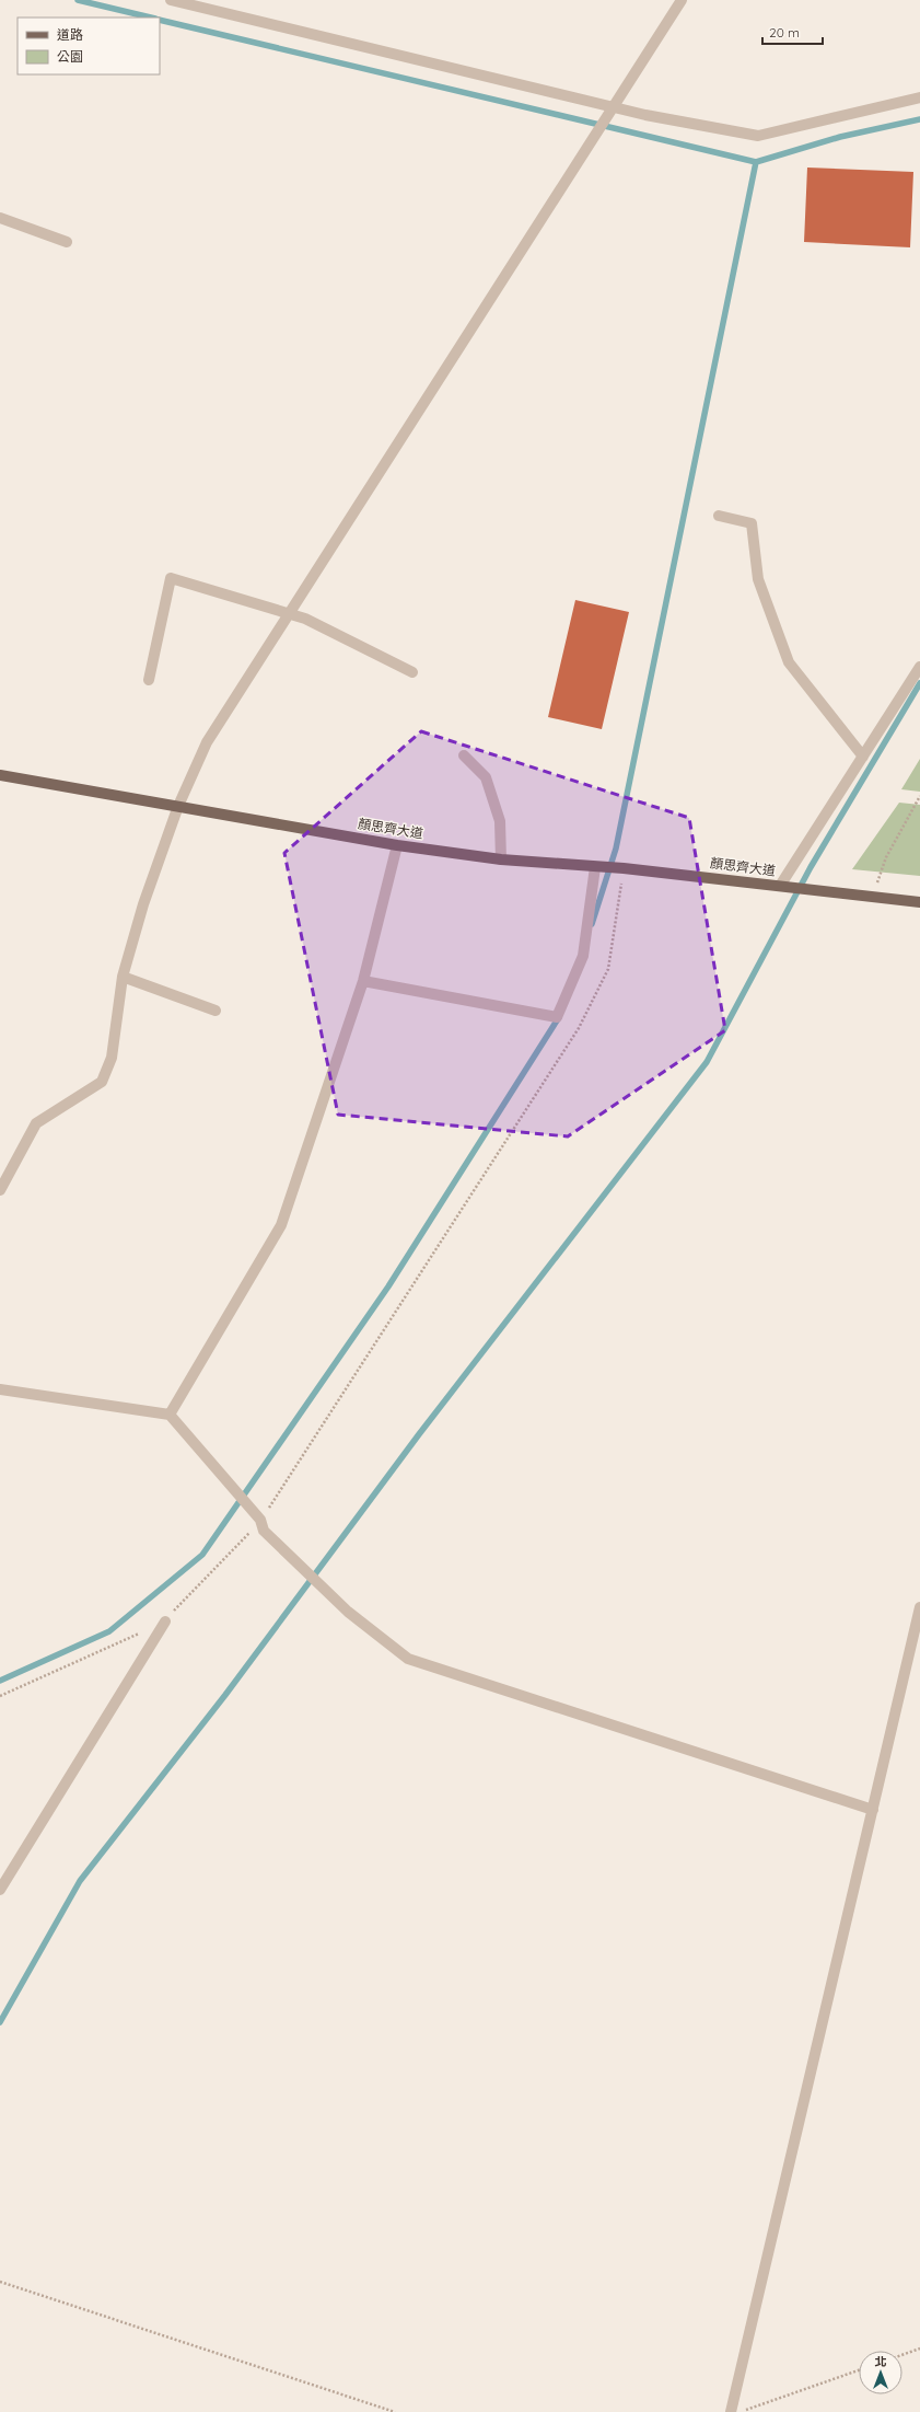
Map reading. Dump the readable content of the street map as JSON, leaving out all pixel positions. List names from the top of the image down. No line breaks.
{"streets":{"main road":["顏思齊大道"]},"legend":["道路","公園"],"scale_bar":"20 m","north":"top"}
